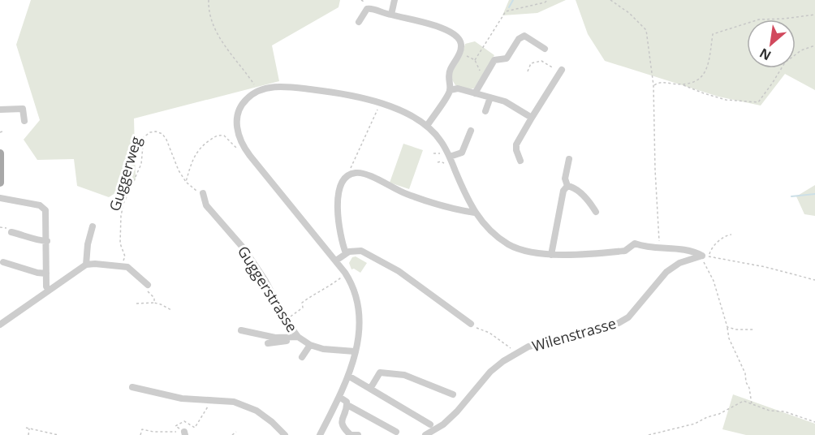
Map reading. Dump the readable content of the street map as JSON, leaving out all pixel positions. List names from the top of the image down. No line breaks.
{"streets":{"street":["Guggerstrasse","Wilenstrasse"],"path":["Guggerweg"]},"north":"bottom left"}
